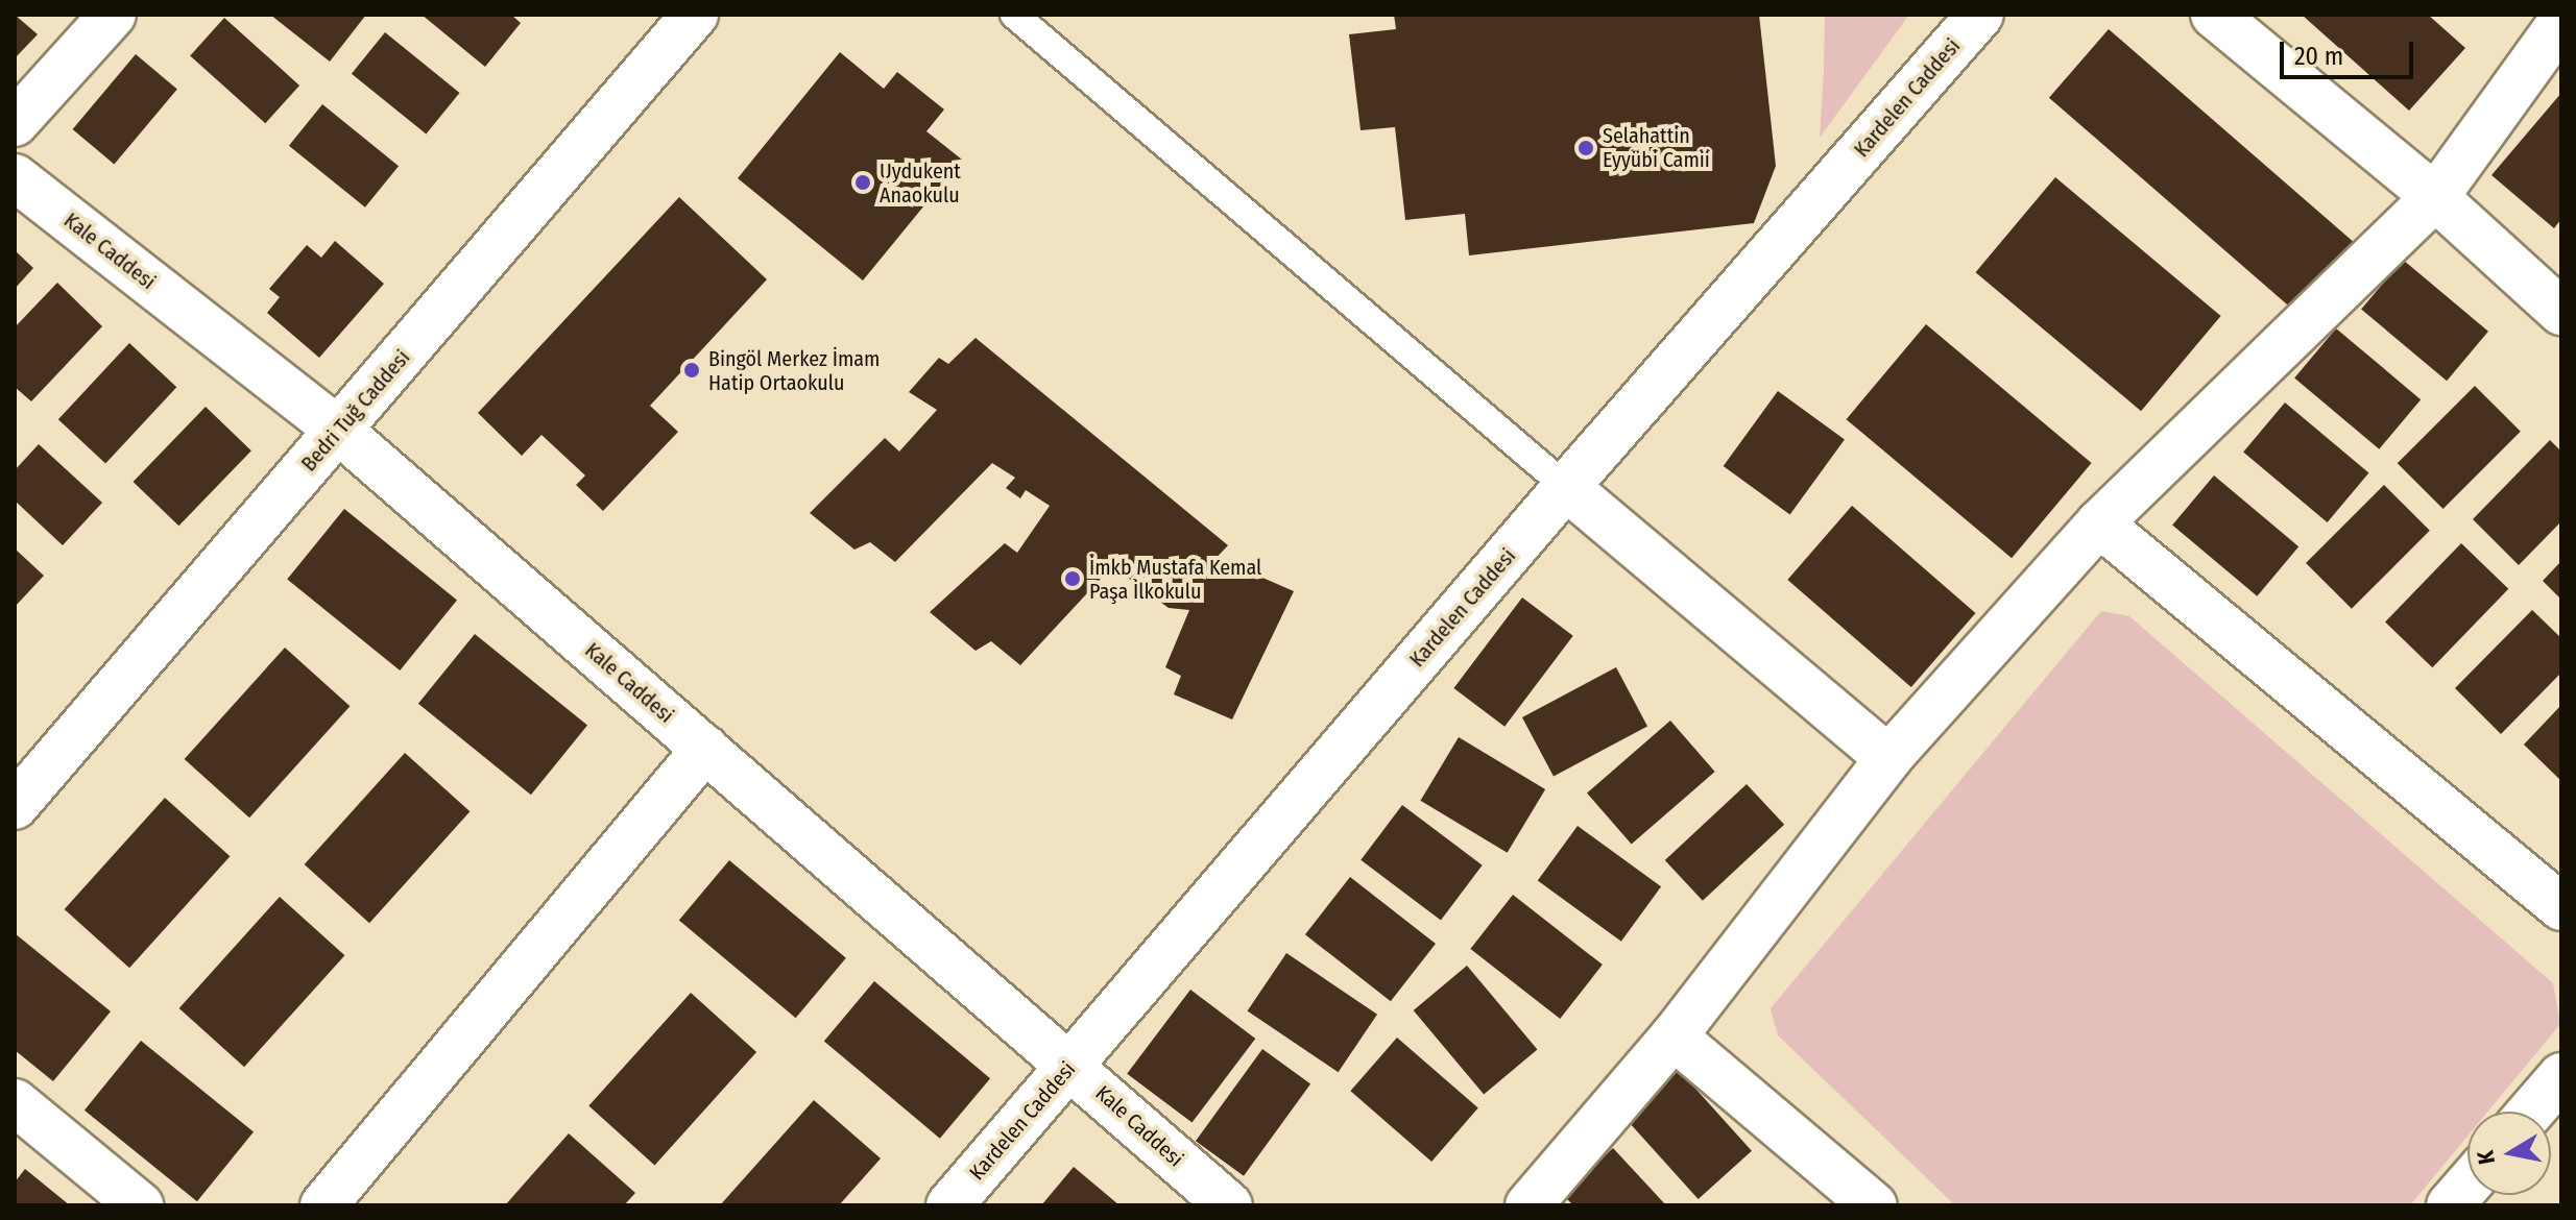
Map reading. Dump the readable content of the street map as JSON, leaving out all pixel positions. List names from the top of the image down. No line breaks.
{"streets":{"street":["Kardelen Caddesi","Kale Caddesi","Bedri Tuğ Caddesi"]},"crossings":[["Kardelen Caddesi","Kale Caddesi"],["Kale Caddesi","Bedri Tuğ Caddesi"]],"places":["Selahattin Eyyübi Camii","Uydukent Anaokulu","Bingöl Merkez İmam Hatip Ortaokulu","İmkb Mustafa Kemal Paşa İlkokulu"],"scale_bar":"20 m","north":"left"}
